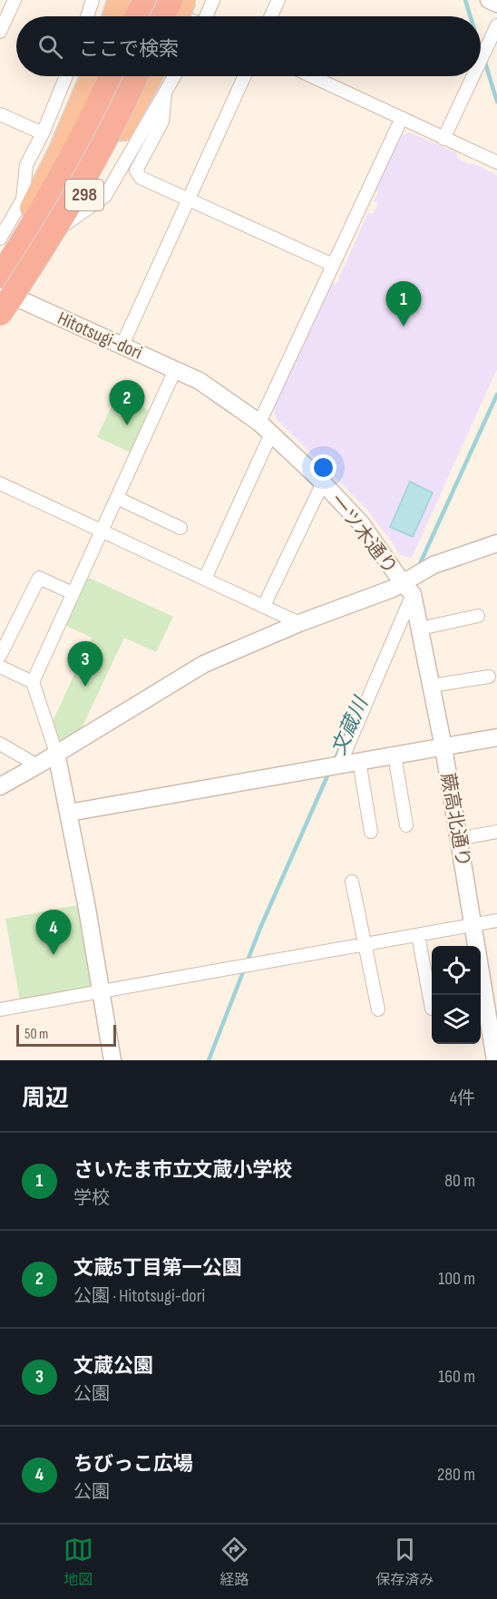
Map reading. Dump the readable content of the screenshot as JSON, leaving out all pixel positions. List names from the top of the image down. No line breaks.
{"streets":{"highway":["298"],"street":["Hitotsugi-dori","一ツ木通り","蕨高北通り"]},"crossings":[["298","Hitotsugi-dori"],["Hitotsugi-dori","一ツ木通り"],["一ツ木通り","蕨高北通り"]],"water":["文蔵川"],"scale_bar":"50 m","page":{"search":"ここで検索","pins":["1","2","3","4"],"scale":"50 m","heading":["周辺","4件"],"list":[{"mark":"1","name":"さいたま市立文蔵小学校","note":"学校","value":"80 m"},{"mark":"2","name":"文蔵5丁目第一公園","note":"公園 · Hitotsugi-dori","value":"100 m"},{"mark":"3","name":"文蔵公園","note":"公園","value":"160 m"},{"mark":"4","name":"ちびっこ広場","note":"公園","value":"280 m"}],"nav":["地図","経路","保存済み"]}}
